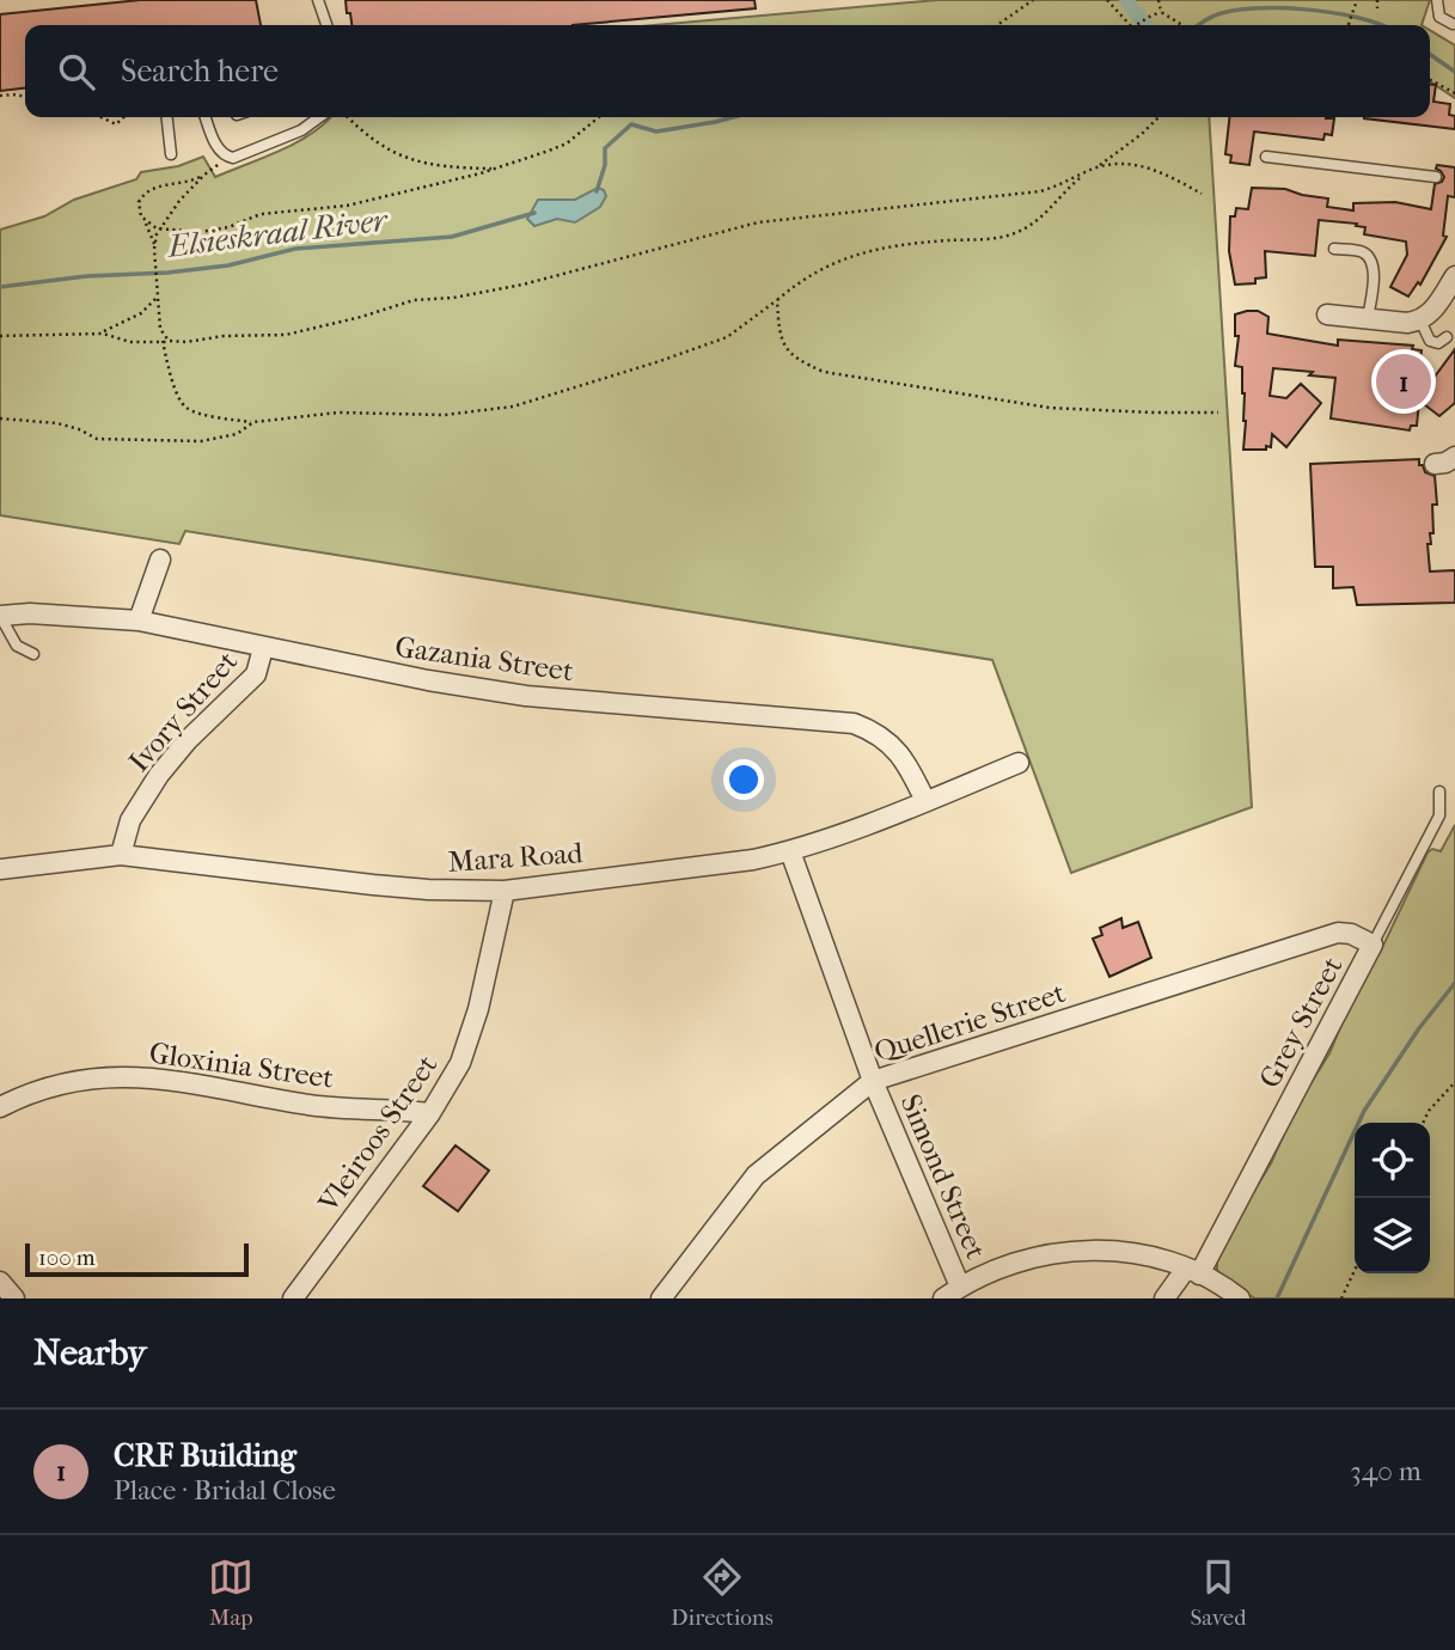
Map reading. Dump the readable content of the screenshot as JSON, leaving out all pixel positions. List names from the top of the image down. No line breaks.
{"streets":{"street":["Gazania Street","Ivory Street","Mara Road","Quellerie Street","Grey Street","Gloxinia Street","Vleiroos Street","Simond Street"]},"crossings":[["Gazania Street","Ivory Street"],["Gazania Street","Mara Road"],["Ivory Street","Mara Road"],["Mara Road","Vleiroos Street"],["Mara Road","Simond Street"],["Quellerie Street","Grey Street"],["Quellerie Street","Simond Street"],["Gloxinia Street","Vleiroos Street"]],"water":["Elsieskraal River"],"scale_bar":"100 m","page":{"search":"Search here","pins":"1","scale":"100 m","heading":"Nearby","list":[{"mark":"1","name":"CRF Building","note":"Place · Bridal Close","value":"340 m"}],"nav":["Map","Directions","Saved"]}}
